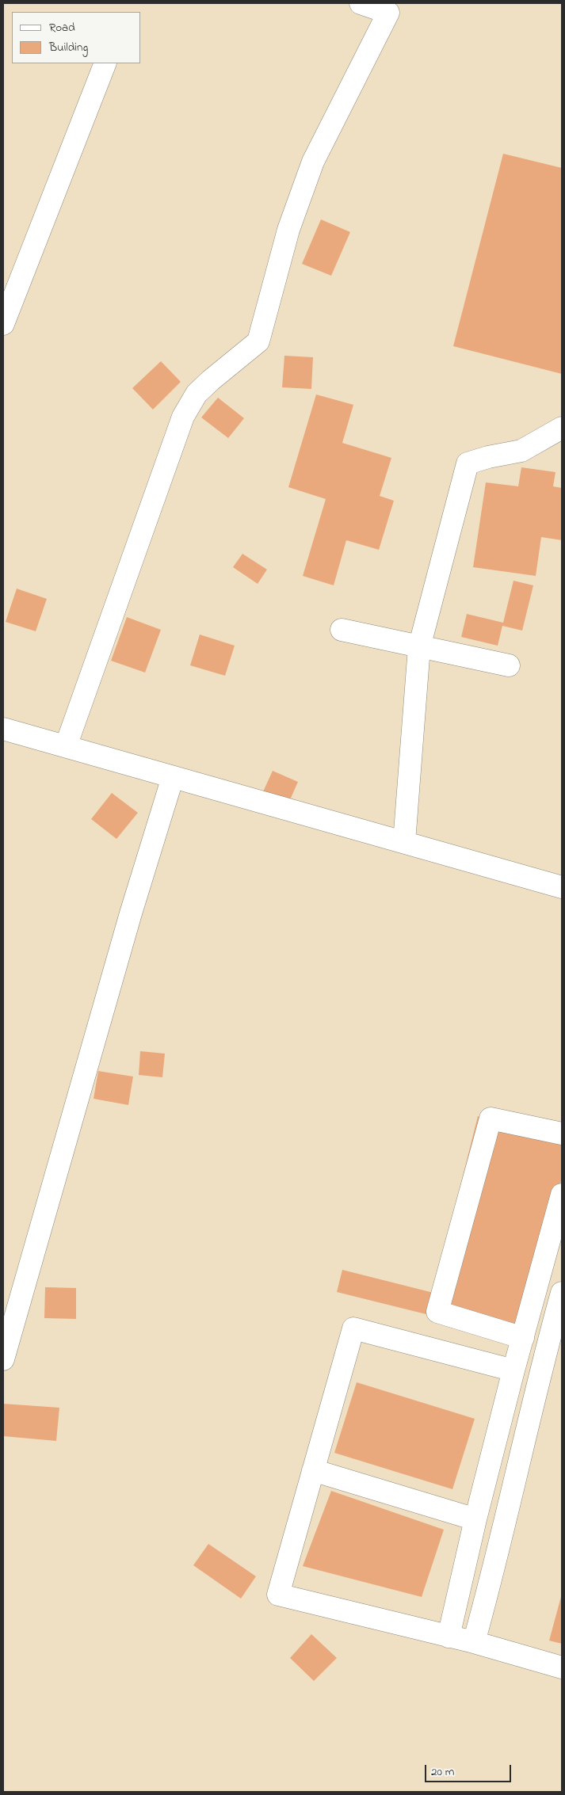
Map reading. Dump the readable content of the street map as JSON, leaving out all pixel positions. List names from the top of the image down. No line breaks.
{"legend":["Road","Building"],"scale_bar":"20 m"}
